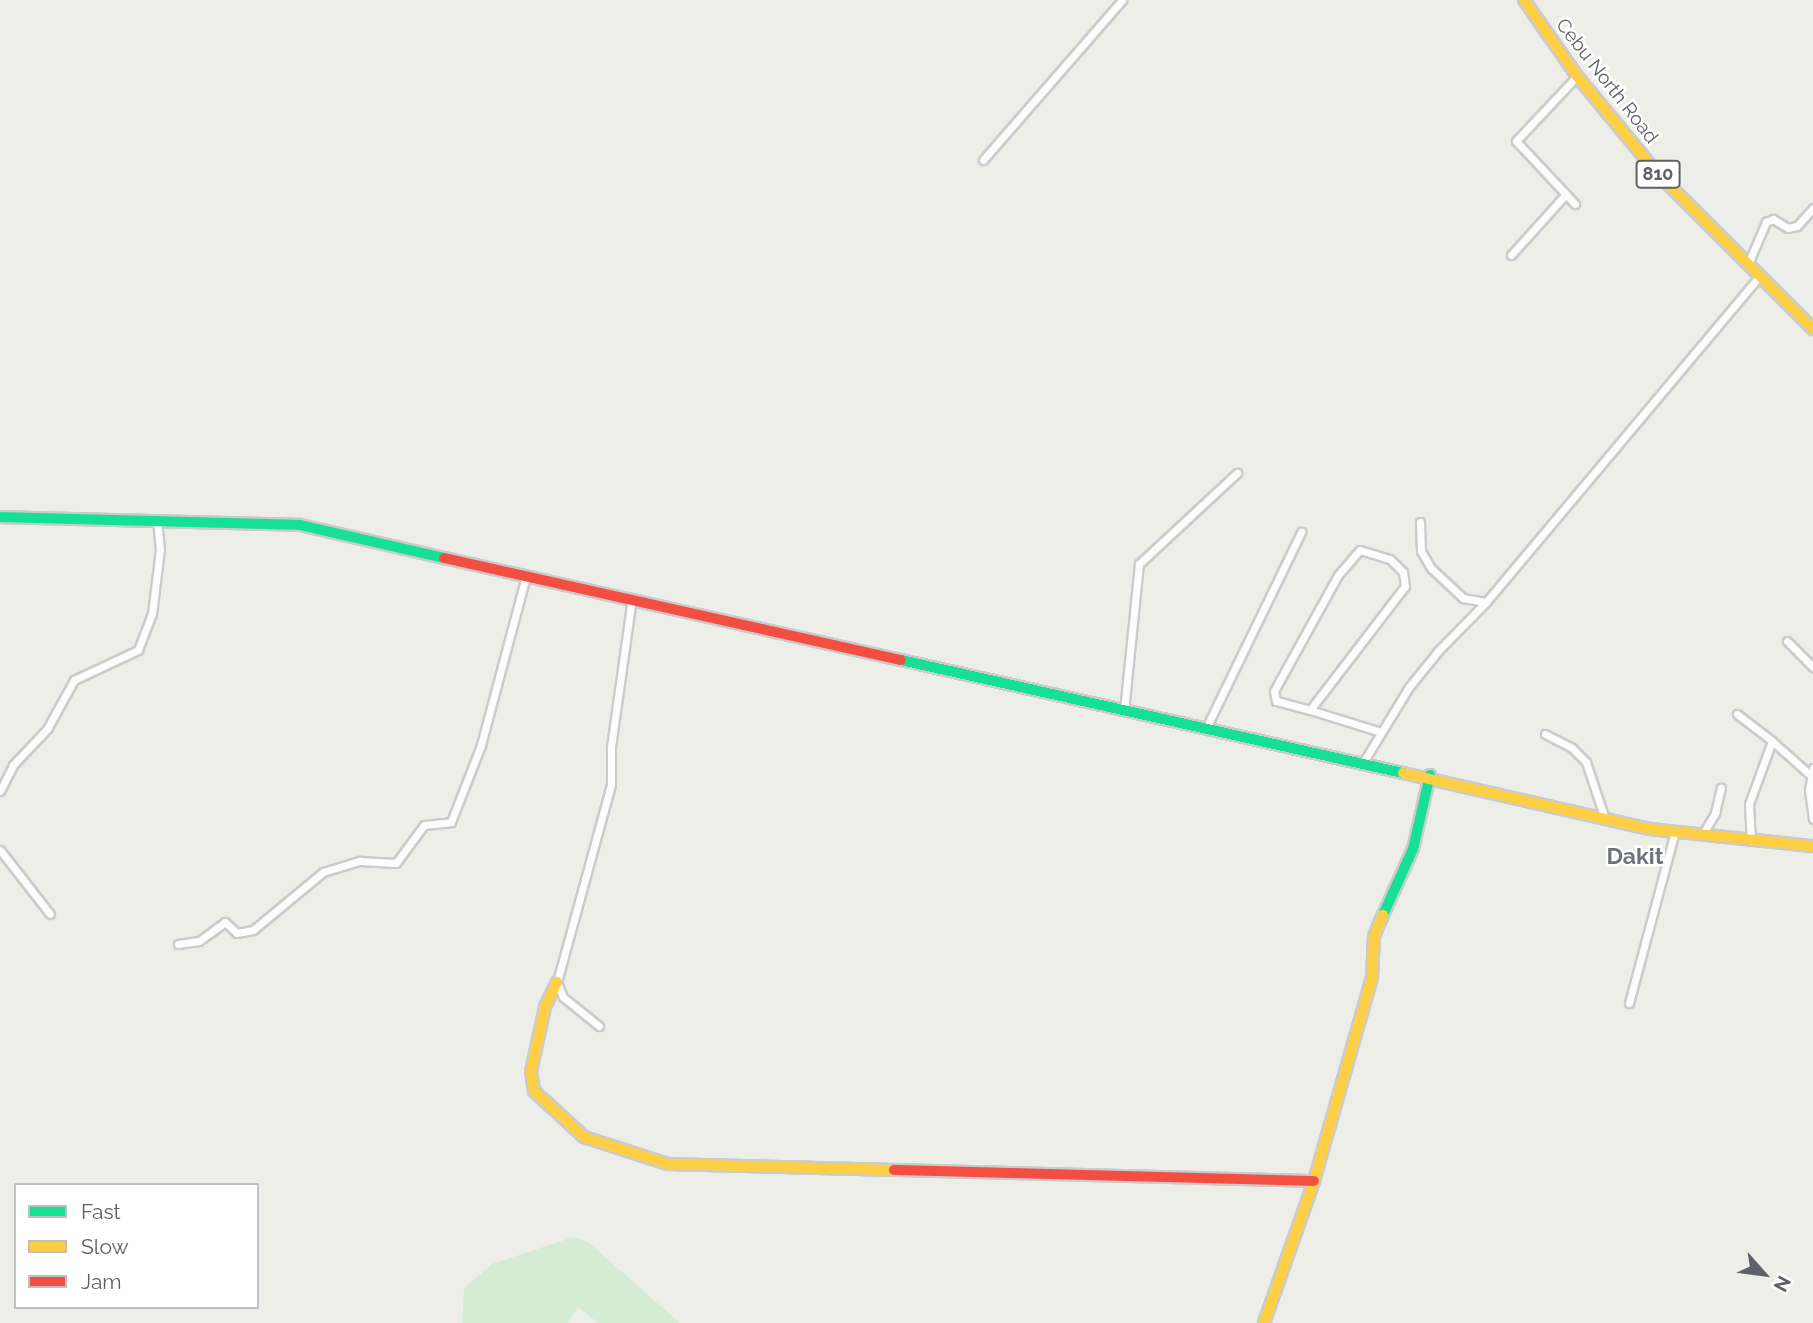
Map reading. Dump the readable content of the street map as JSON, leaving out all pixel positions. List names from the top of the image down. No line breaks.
{"streets":{"main road":["Cebu North Road","810"]},"districts":["Dakit"],"legend":["Fast","Slow","Jam"],"north":"bottom right"}
